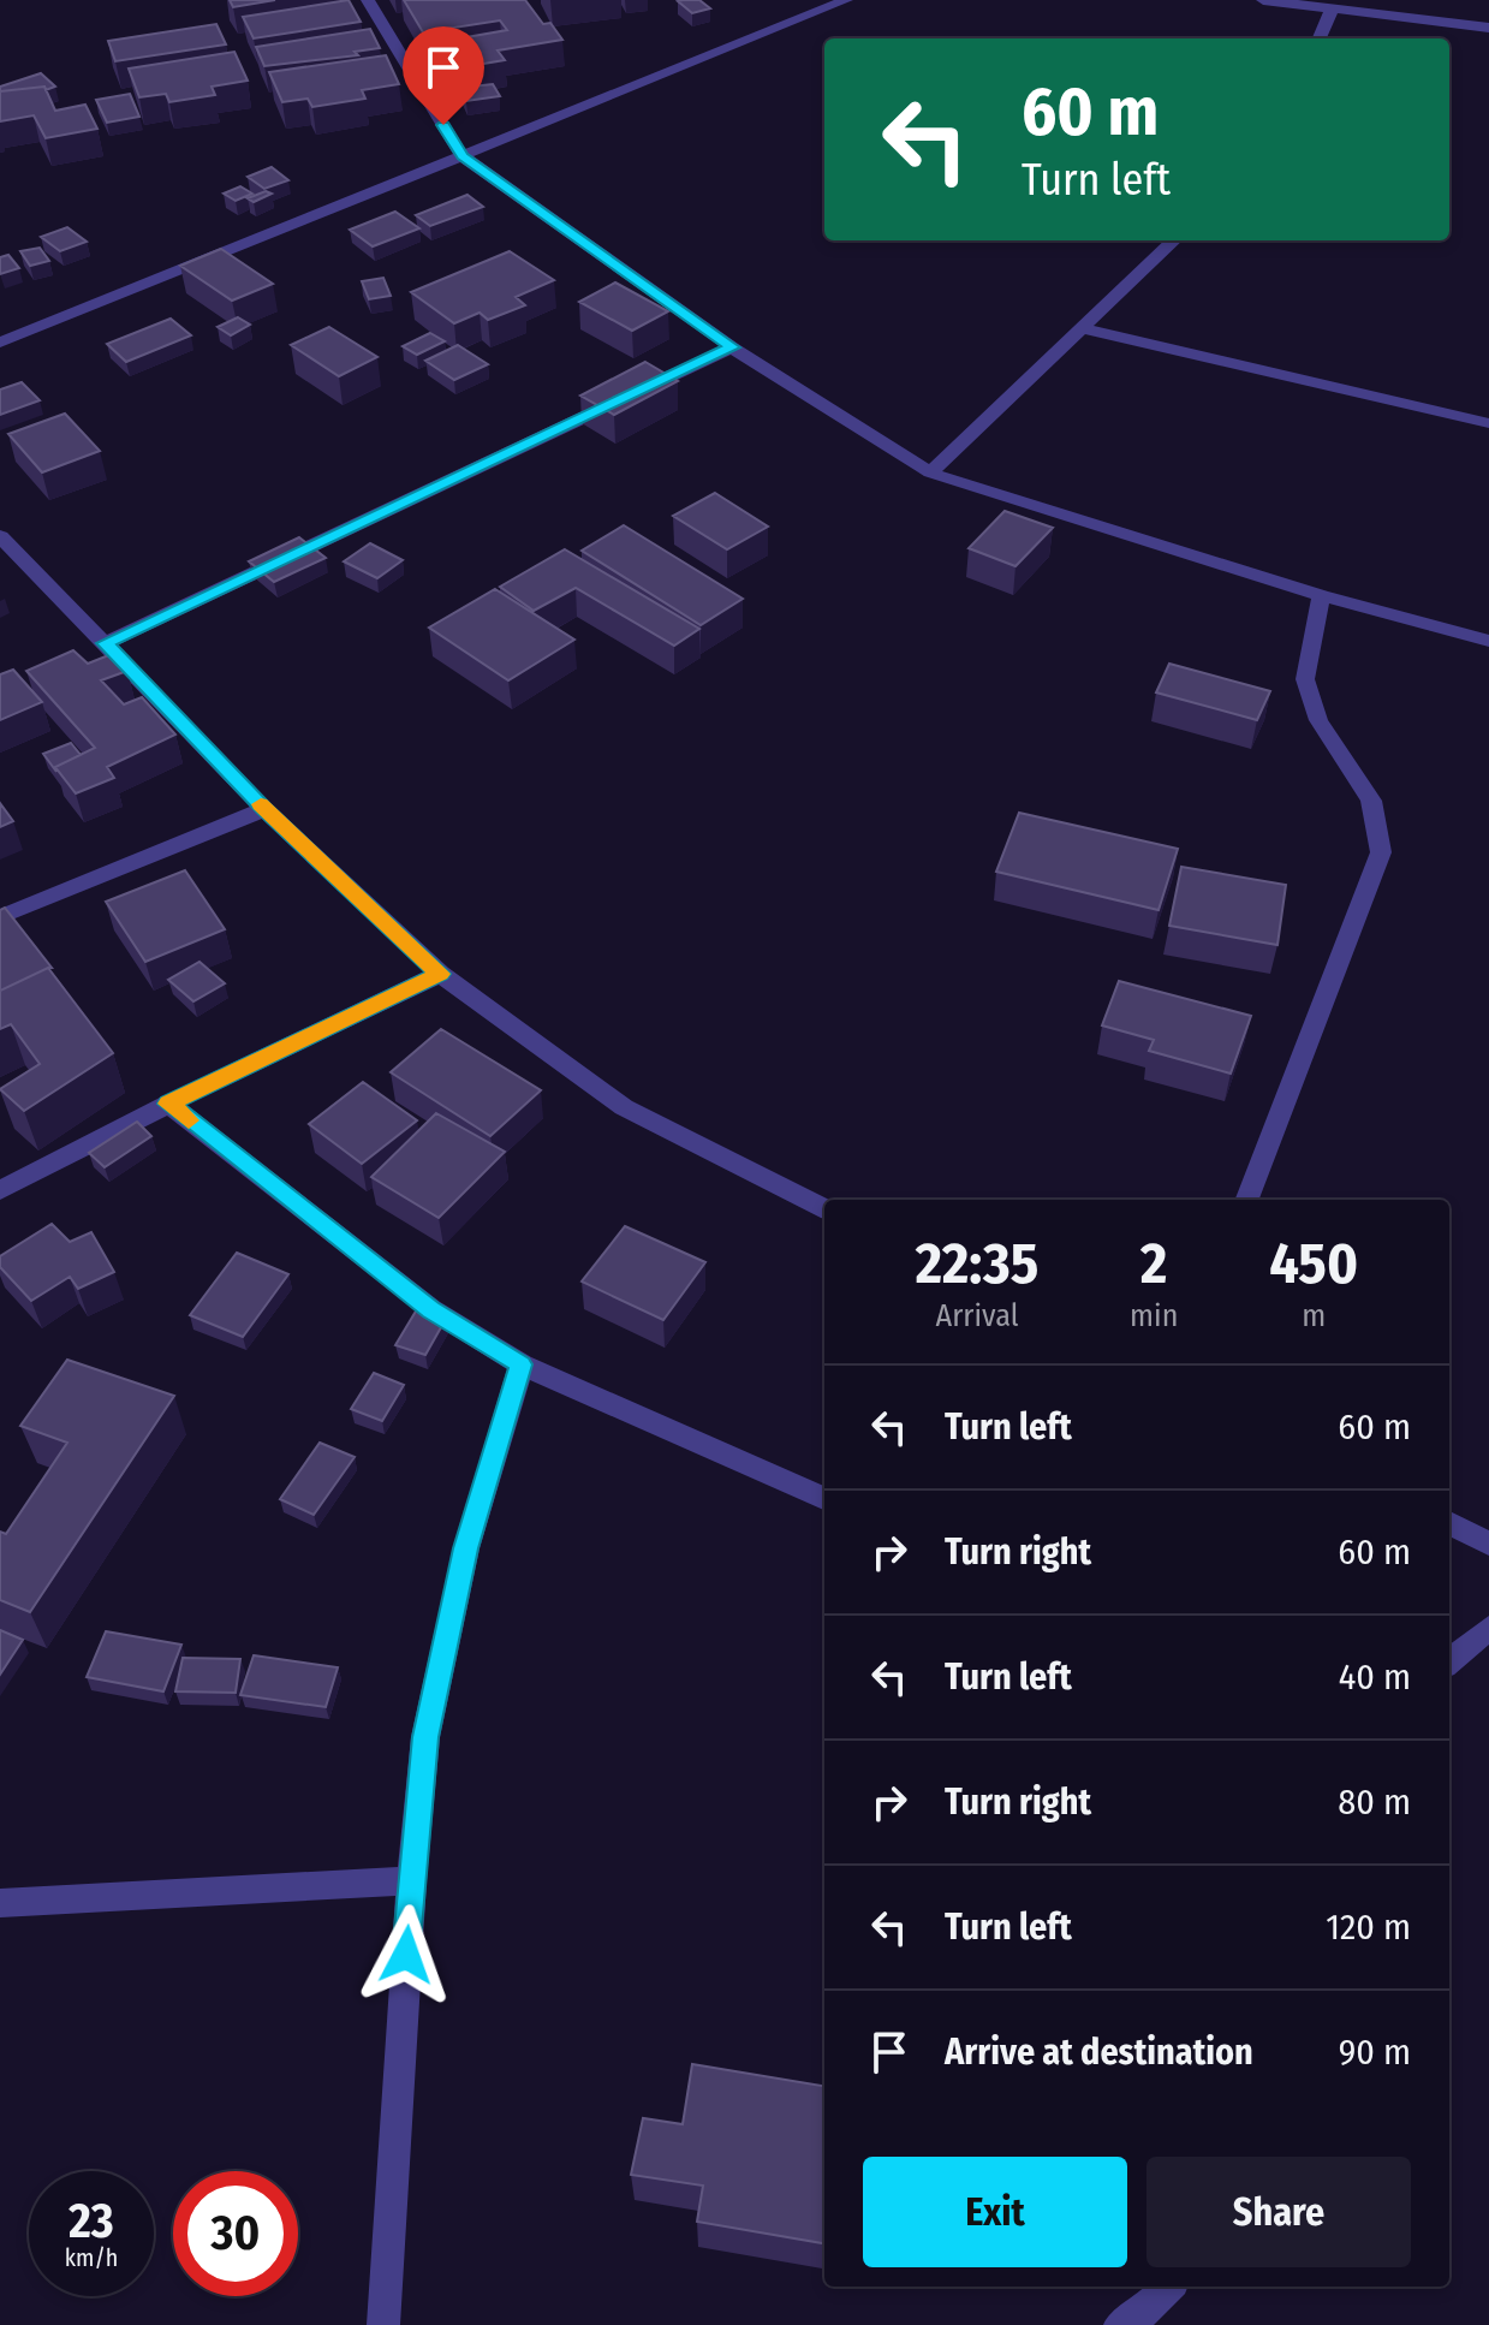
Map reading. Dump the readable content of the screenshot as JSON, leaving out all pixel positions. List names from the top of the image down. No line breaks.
{"page":{"turn":["60 m","Turn left"],"eta":["22:35","Arrival","2","min","450","m"],"list":[{"name":"Turn left","value":"60 m"},{"name":"Turn right","value":"60 m"},{"name":"Turn left","value":"40 m"},{"name":"Turn right","value":"80 m"},{"name":"Turn left","value":"120 m"},{"name":"Arrive at destination","value":"90 m"}],"buttons":["Exit","Share"],"speed":"23 km/h","limit":"30"}}
